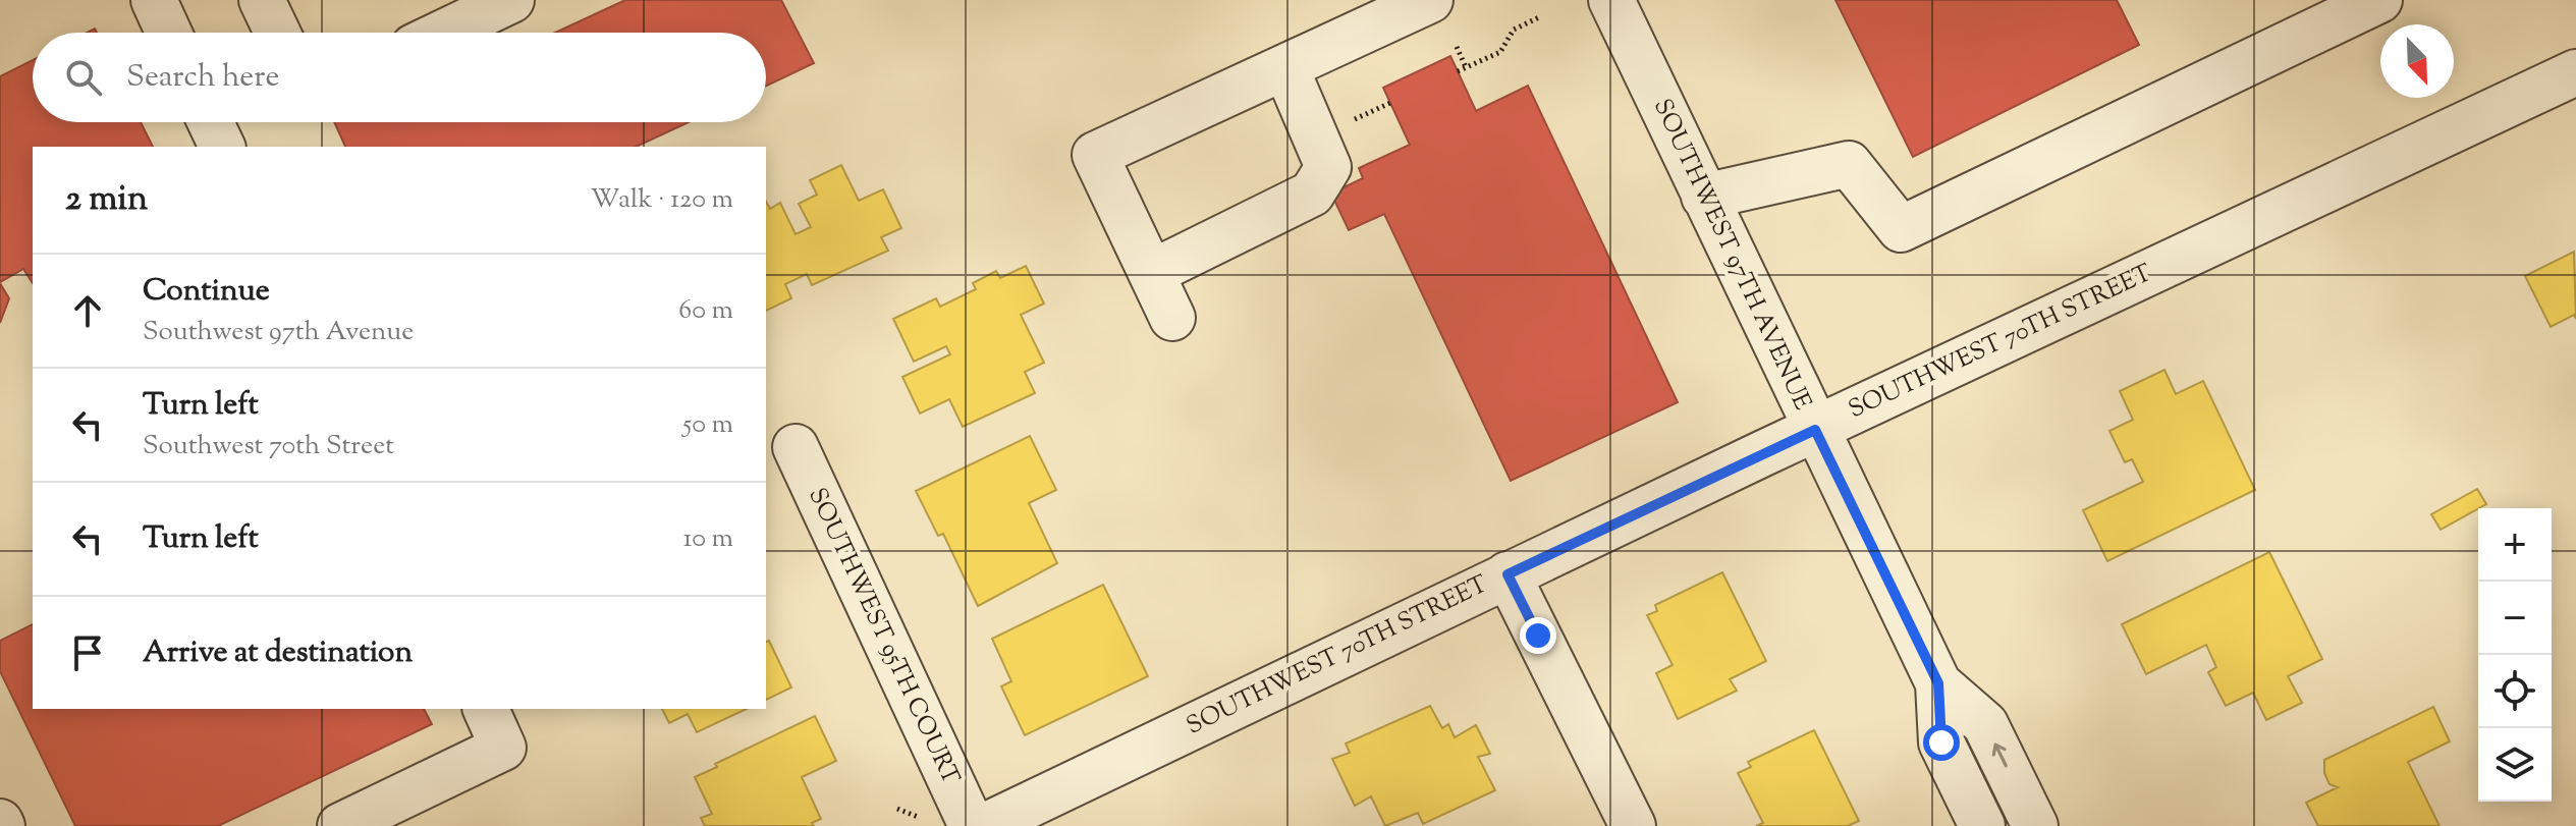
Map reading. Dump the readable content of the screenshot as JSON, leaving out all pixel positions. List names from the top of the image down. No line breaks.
{"streets":{"street":["SOUTHWEST 97TH AVENUE","SOUTHWEST 70TH STREET","SOUTHWEST 95TH COURT"]},"crossings":[["SOUTHWEST 97TH AVENUE","SOUTHWEST 70TH STREET"]],"north":"bottom right","page":{"search":"Search here","heading":["2 min","Walk · 120 m"],"list":[["Continue","Southwest 97th Avenue","60 m"],["Turn left","Southwest 70th Street","50 m"],["Turn left","10 m"],"Arrive at destination"],"map_buttons":["+","−"]}}
